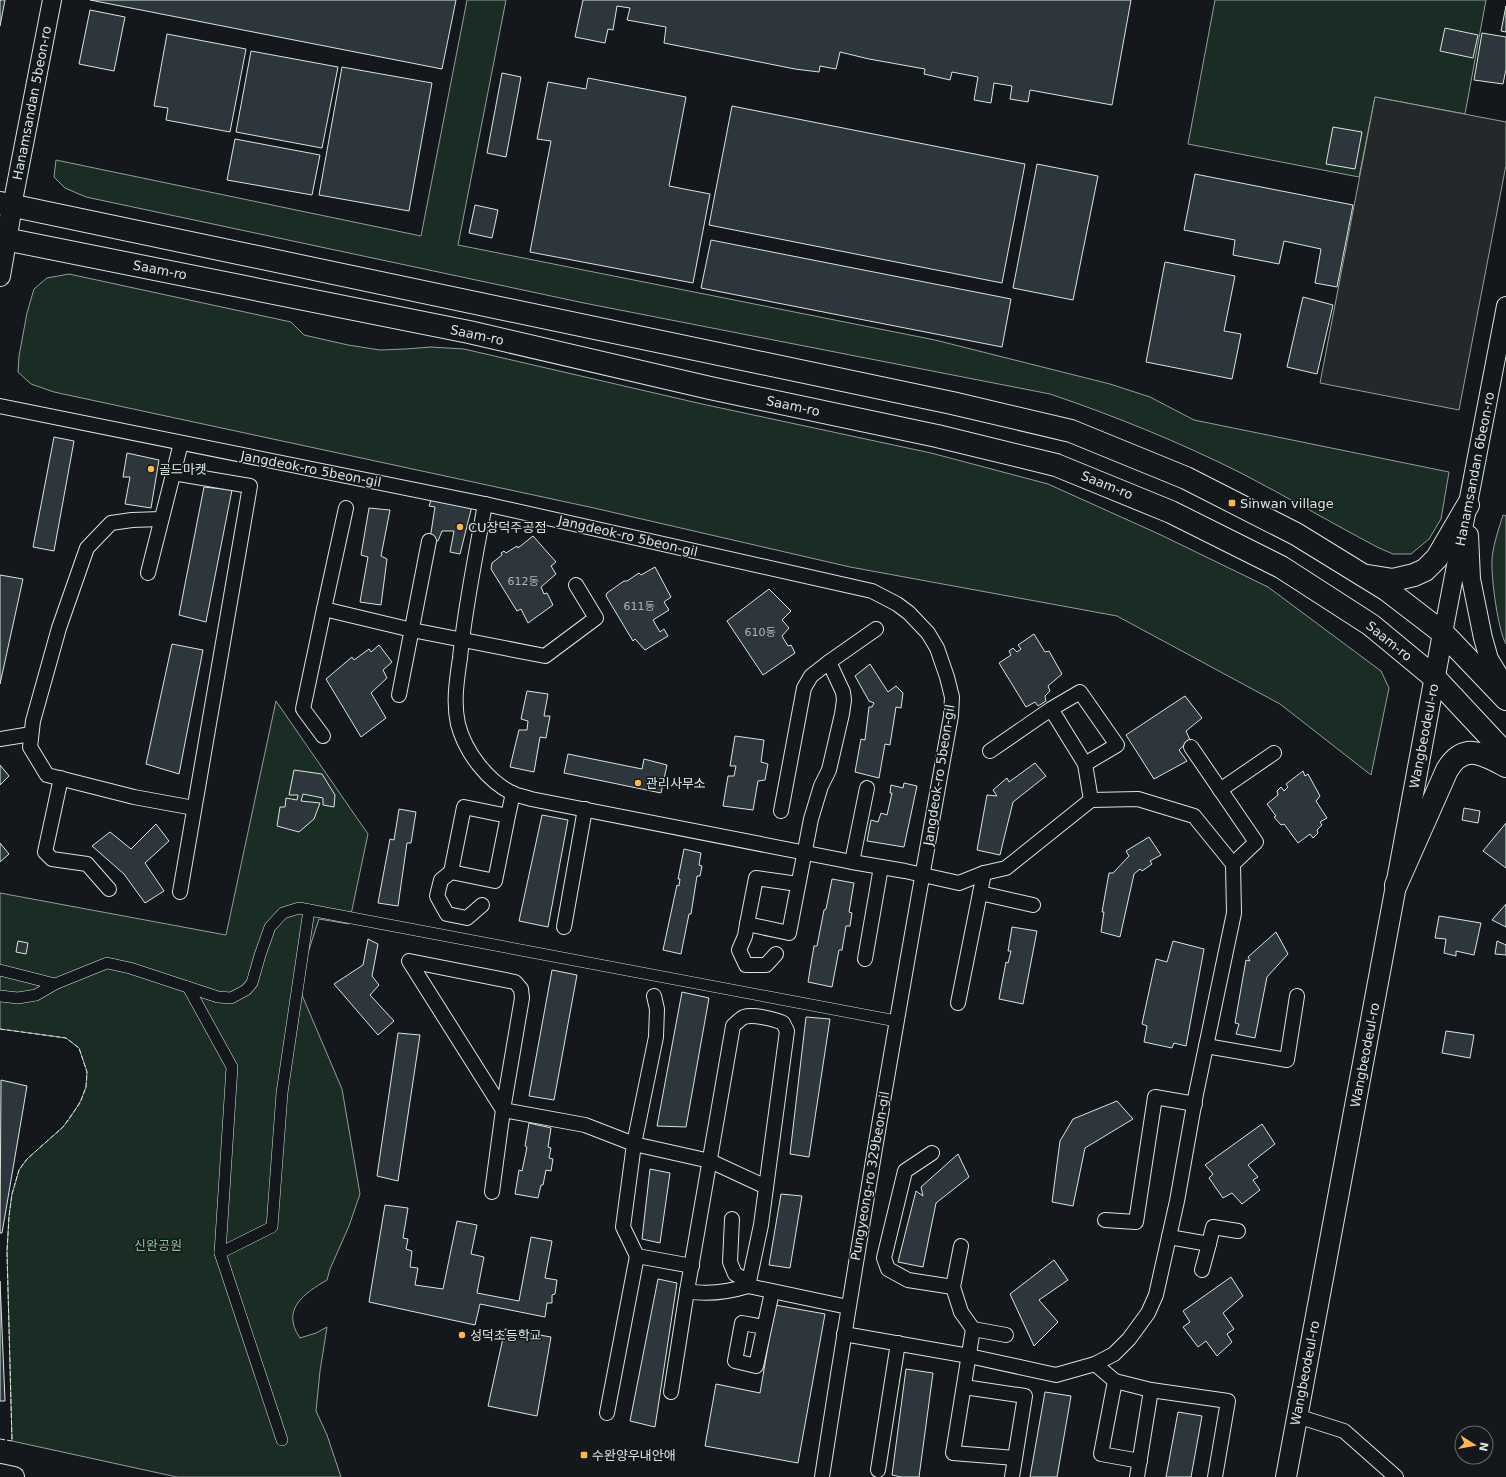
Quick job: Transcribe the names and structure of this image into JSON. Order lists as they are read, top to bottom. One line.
{"streets":{"main road":["Saam-ro","Wangbeodeul-ro"],"street":["Hanamsandan 5beon-ro","Jangdeok-ro 5beon-gil","Hanamsandan 6beon-ro","Pungyeong-ro 329beon-gil"]},"crossings":[["Saam-ro","Wangbeodeul-ro"],["Jangdeok-ro 5beon-gil","Pungyeong-ro 329beon-gil"],["Hanamsandan 6beon-ro","Wangbeodeul-ro"]],"parks":["신완공원"],"places":{"other":["골드마켓","CU장덕주공점","관리사무소","성덕초등학교"],"transit":["Sinwan village","수완양우내안애"]},"house_numbers":["612동","611동","610동"],"north":"right"}
